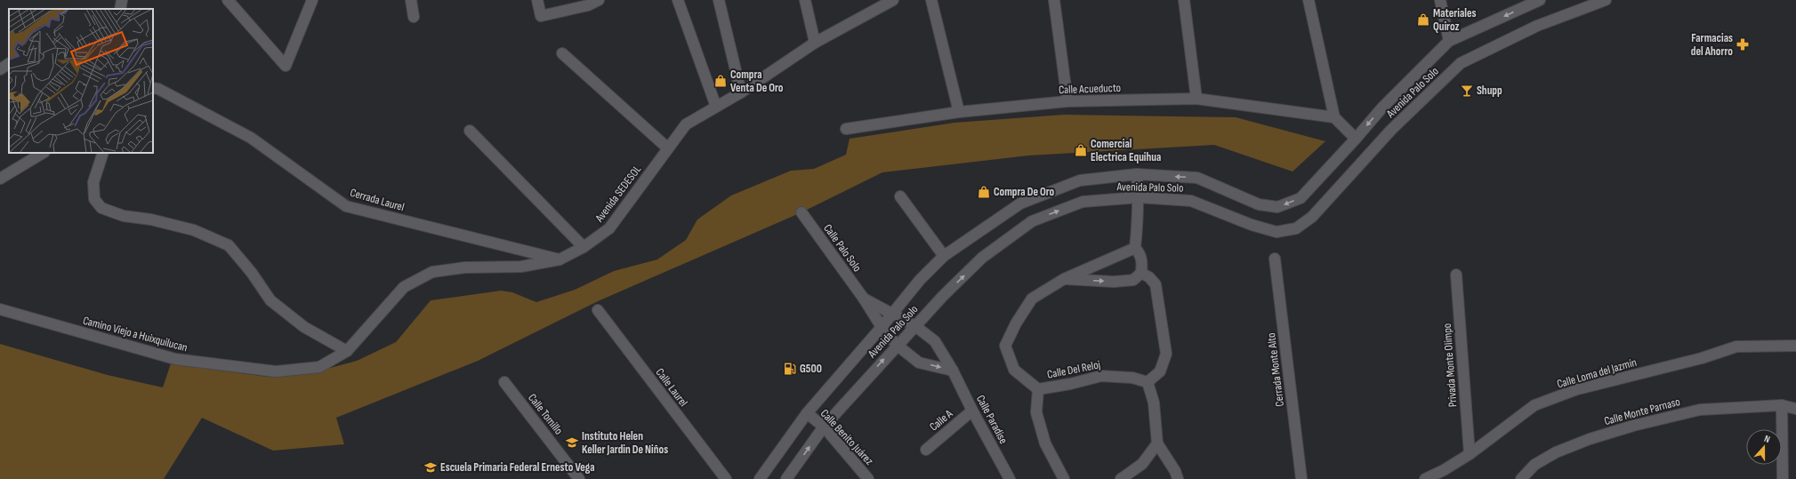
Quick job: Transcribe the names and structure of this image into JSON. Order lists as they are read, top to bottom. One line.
{"streets":{"street":["Calle Acueducto","Avenida Palo Solo","Avenida SEDESOL","Cerrada Laurel","Calle Palo Solo","Camino Viejo a Huixquilucan","Privada Monte Olimpo","Calle Del Reloj","Cerrada Monte Alto","Calle Loma del Jazmín","Calle Laurel","Calle Monte Parnaso","Calle Tomillo","Calle Paradise","Calle A","Calle Benito Juárez"]},"crossings":[["Avenida Palo Solo","Calle Palo Solo"],["Avenida Palo Solo","Calle Paradise"],["Avenida Palo Solo","Calle Benito Juárez"],["Avenida SEDESOL","Cerrada Laurel"],["Avenida SEDESOL","Camino Viejo a Huixquilucan"],["Calle Palo Solo","Calle Paradise"],["Privada Monte Olimpo","Calle Loma del Jazmín"],["Calle Paradise","Calle A"]],"places":{"shop":["Materiales Quiroz","Compra Venta De Oro","Comercial Electrica Equihua","Compra De Oro"],"pharmacy":["Farmacias del Ahorro"],"bar":["Shupp"],"fuel station":["G500"],"school or university":["Instituto Helen Keller Jardin De Niños","Escuela Primaria Federal Ernesto Vega"]},"north":"top"}
